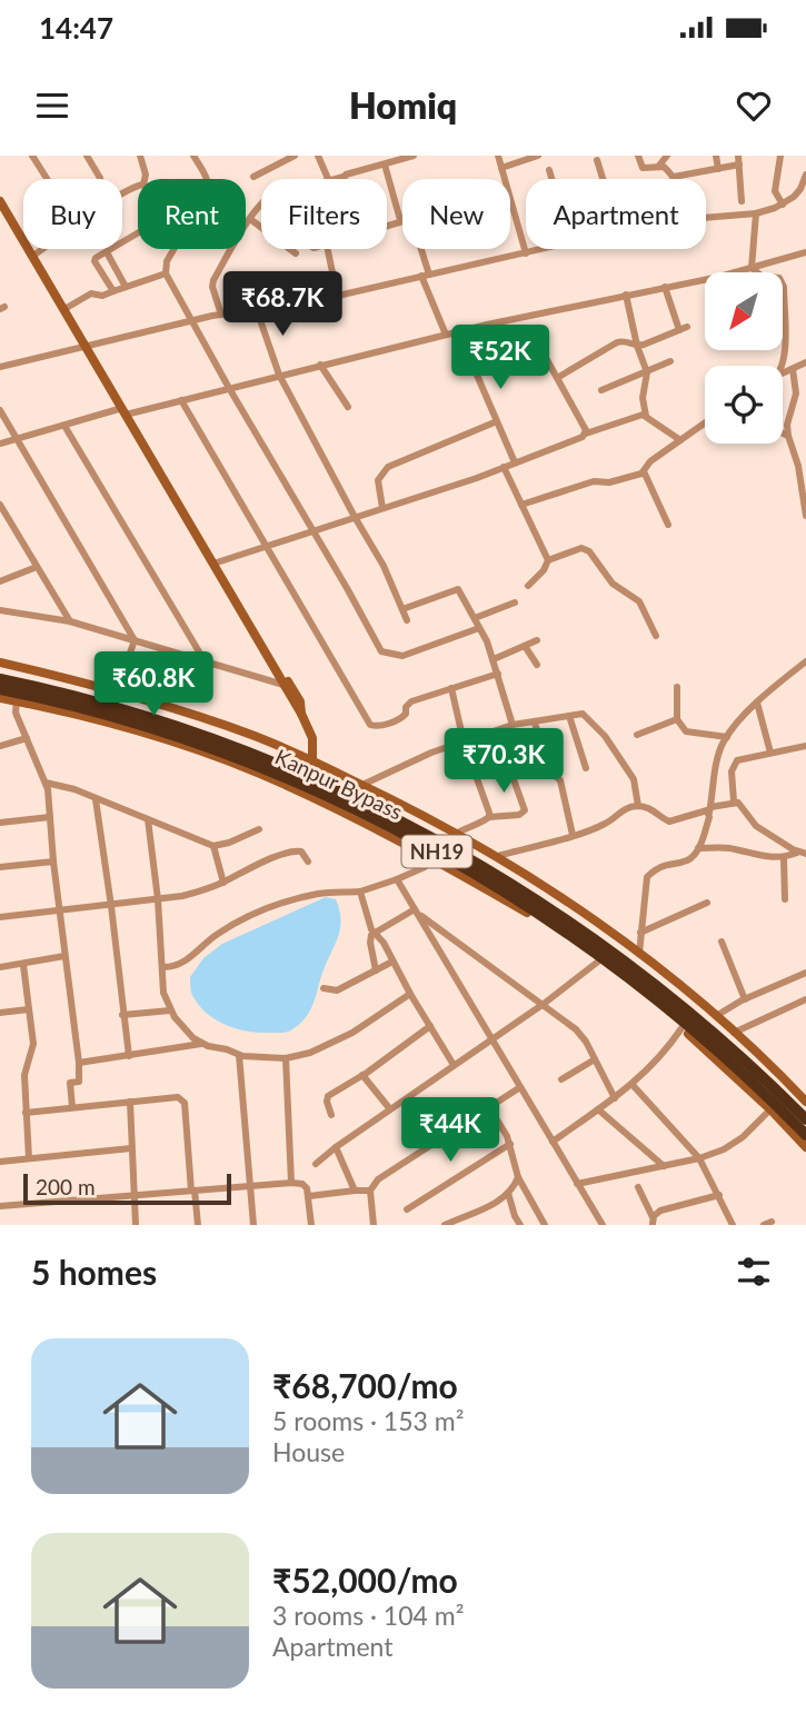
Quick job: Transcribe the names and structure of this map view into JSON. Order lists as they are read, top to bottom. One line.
{"streets":{"highway":["Kanpur Bypass","NH19"]},"scale_bar":"200 m","north":"bottom left","page":{"status":"14:47","header":"Homiq","chip":["Buy","Rent","Filters","New","Apartment"],"price":["₹68.7K","₹52K","₹60.8K","₹70.3K","₹44K"],"scale":"200 m","heading":"5 homes","list":[{"name":"₹68,700/mo","note":"5 rooms · 153 m² · House"},{"name":"₹52,000/mo","note":"3 rooms · 104 m² · Apartment"}]}}
